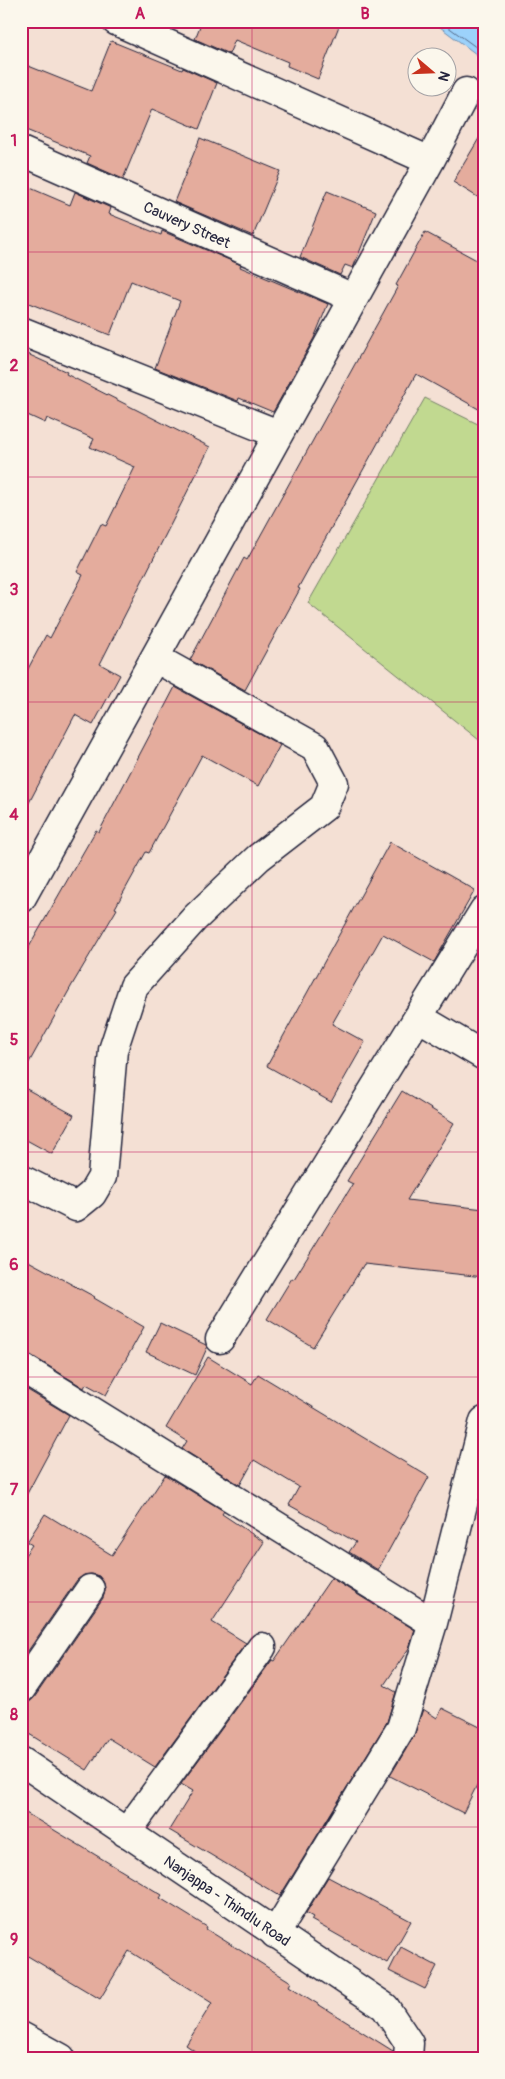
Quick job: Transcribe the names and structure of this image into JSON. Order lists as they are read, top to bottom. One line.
{"streets":{"street":["Cauvery Street","Nanjappa - Thindlu Road"]},"north":"right","grid":{"columns":["A","B"],"rows":["1","2","3","4","5","6","7","8","9"]}}
